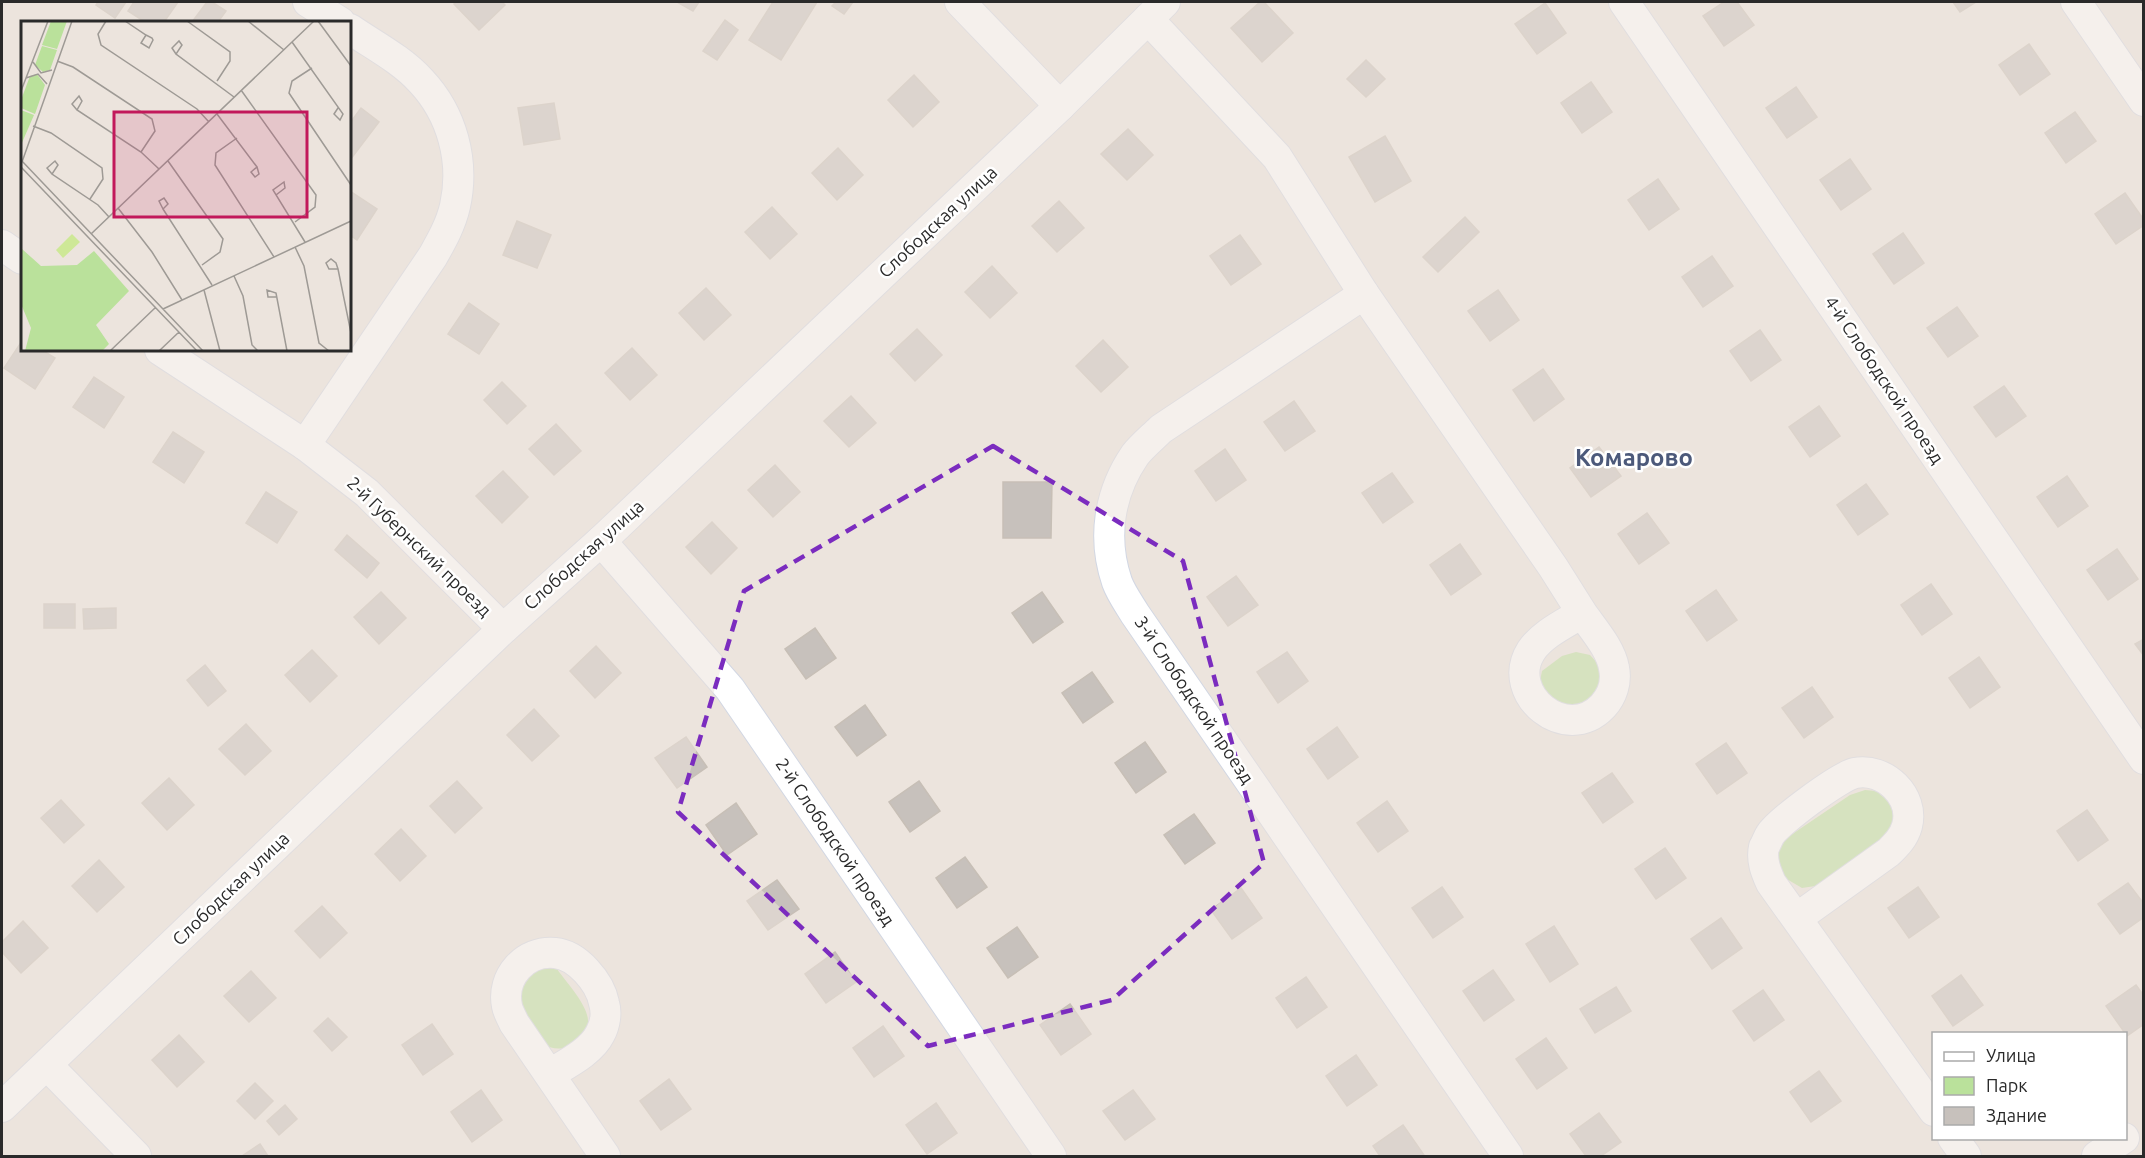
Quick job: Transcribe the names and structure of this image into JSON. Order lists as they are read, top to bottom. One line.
{"streets":{"street":["Слободская улица","4-й Слободской проезд","2-й Губернский проезд","3-й Слободской проезд","2-й Слободской проезд"]},"crossings":[["Слободская улица","2-й Губернский проезд"],["Слободская улица","2-й Слободской проезд"]],"districts":["Комарово"],"legend":["Улица","Парк","Здание"]}
